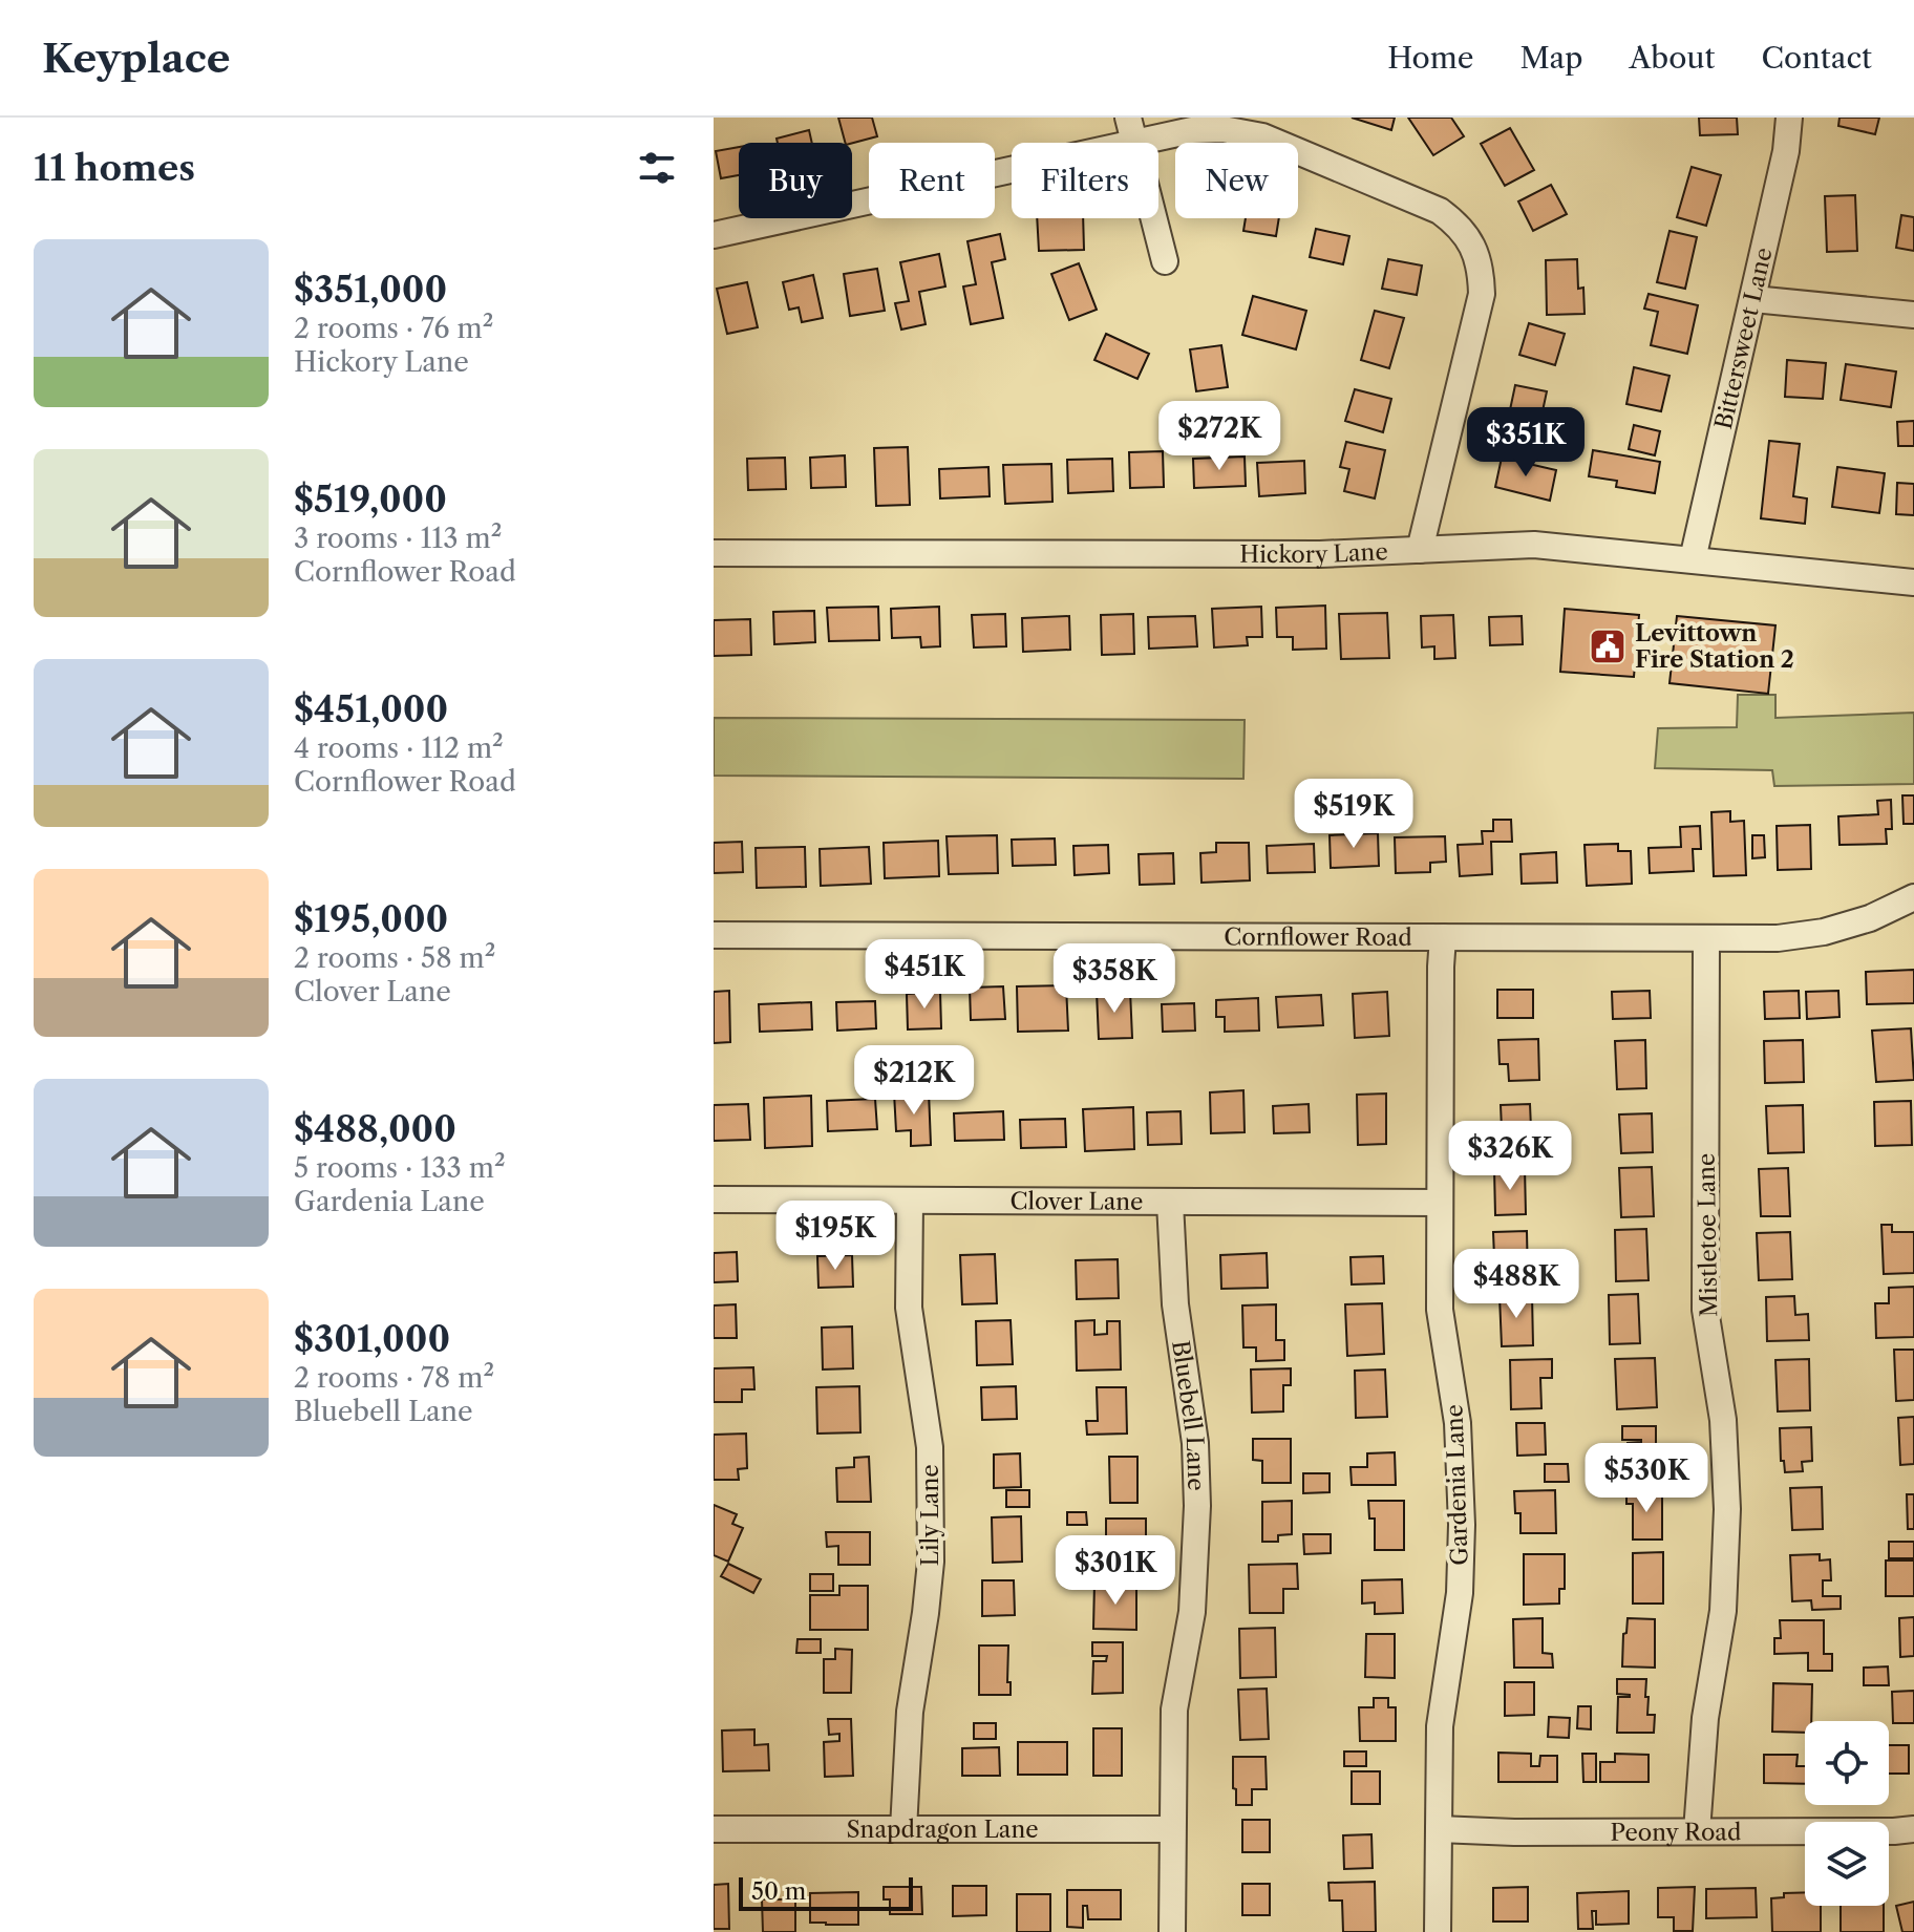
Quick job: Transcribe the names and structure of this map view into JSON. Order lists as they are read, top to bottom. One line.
{"streets":{"street":["Bittersweet Lane","Hickory Lane","Cornflower Road","Clover Lane","Mistletoe Lane","Bluebell Lane","Gardenia Lane","Lily Lane","Snapdragon Lane","Peony Road"]},"crossings":[["Bittersweet Lane","Hickory Lane"],["Cornflower Road","Mistletoe Lane"],["Cornflower Road","Gardenia Lane"],["Clover Lane","Bluebell Lane"],["Clover Lane","Gardenia Lane"],["Clover Lane","Lily Lane"],["Mistletoe Lane","Peony Road"],["Bluebell Lane","Snapdragon Lane"],["Gardenia Lane","Peony Road"],["Lily Lane","Snapdragon Lane"]],"places":{"public building":["Levittown Fire Station 2"]},"scale_bar":"50 m","page":{"header":"Keyplace","nav":["Home","Map","About","Contact"],"heading":"11 homes","chip":["Buy","Rent","Filters","New"],"list":[{"name":"$351,000","note":"2 rooms · 76 m² · Hickory Lane"},{"name":"$519,000","note":"3 rooms · 113 m² · Cornflower Road"},{"name":"$451,000","note":"4 rooms · 112 m² · Cornflower Road"},{"name":"$195,000","note":"2 rooms · 58 m² · Clover Lane"},{"name":"$488,000","note":"5 rooms · 133 m² · Gardenia Lane"},{"name":"$301,000","note":"2 rooms · 78 m² · Bluebell Lane"}],"price":["$272K","$351K","$519K","$451K","$358K","$212K","$326K","$195K","$488K","$530K","$301K"],"scale":"50 m"}}
